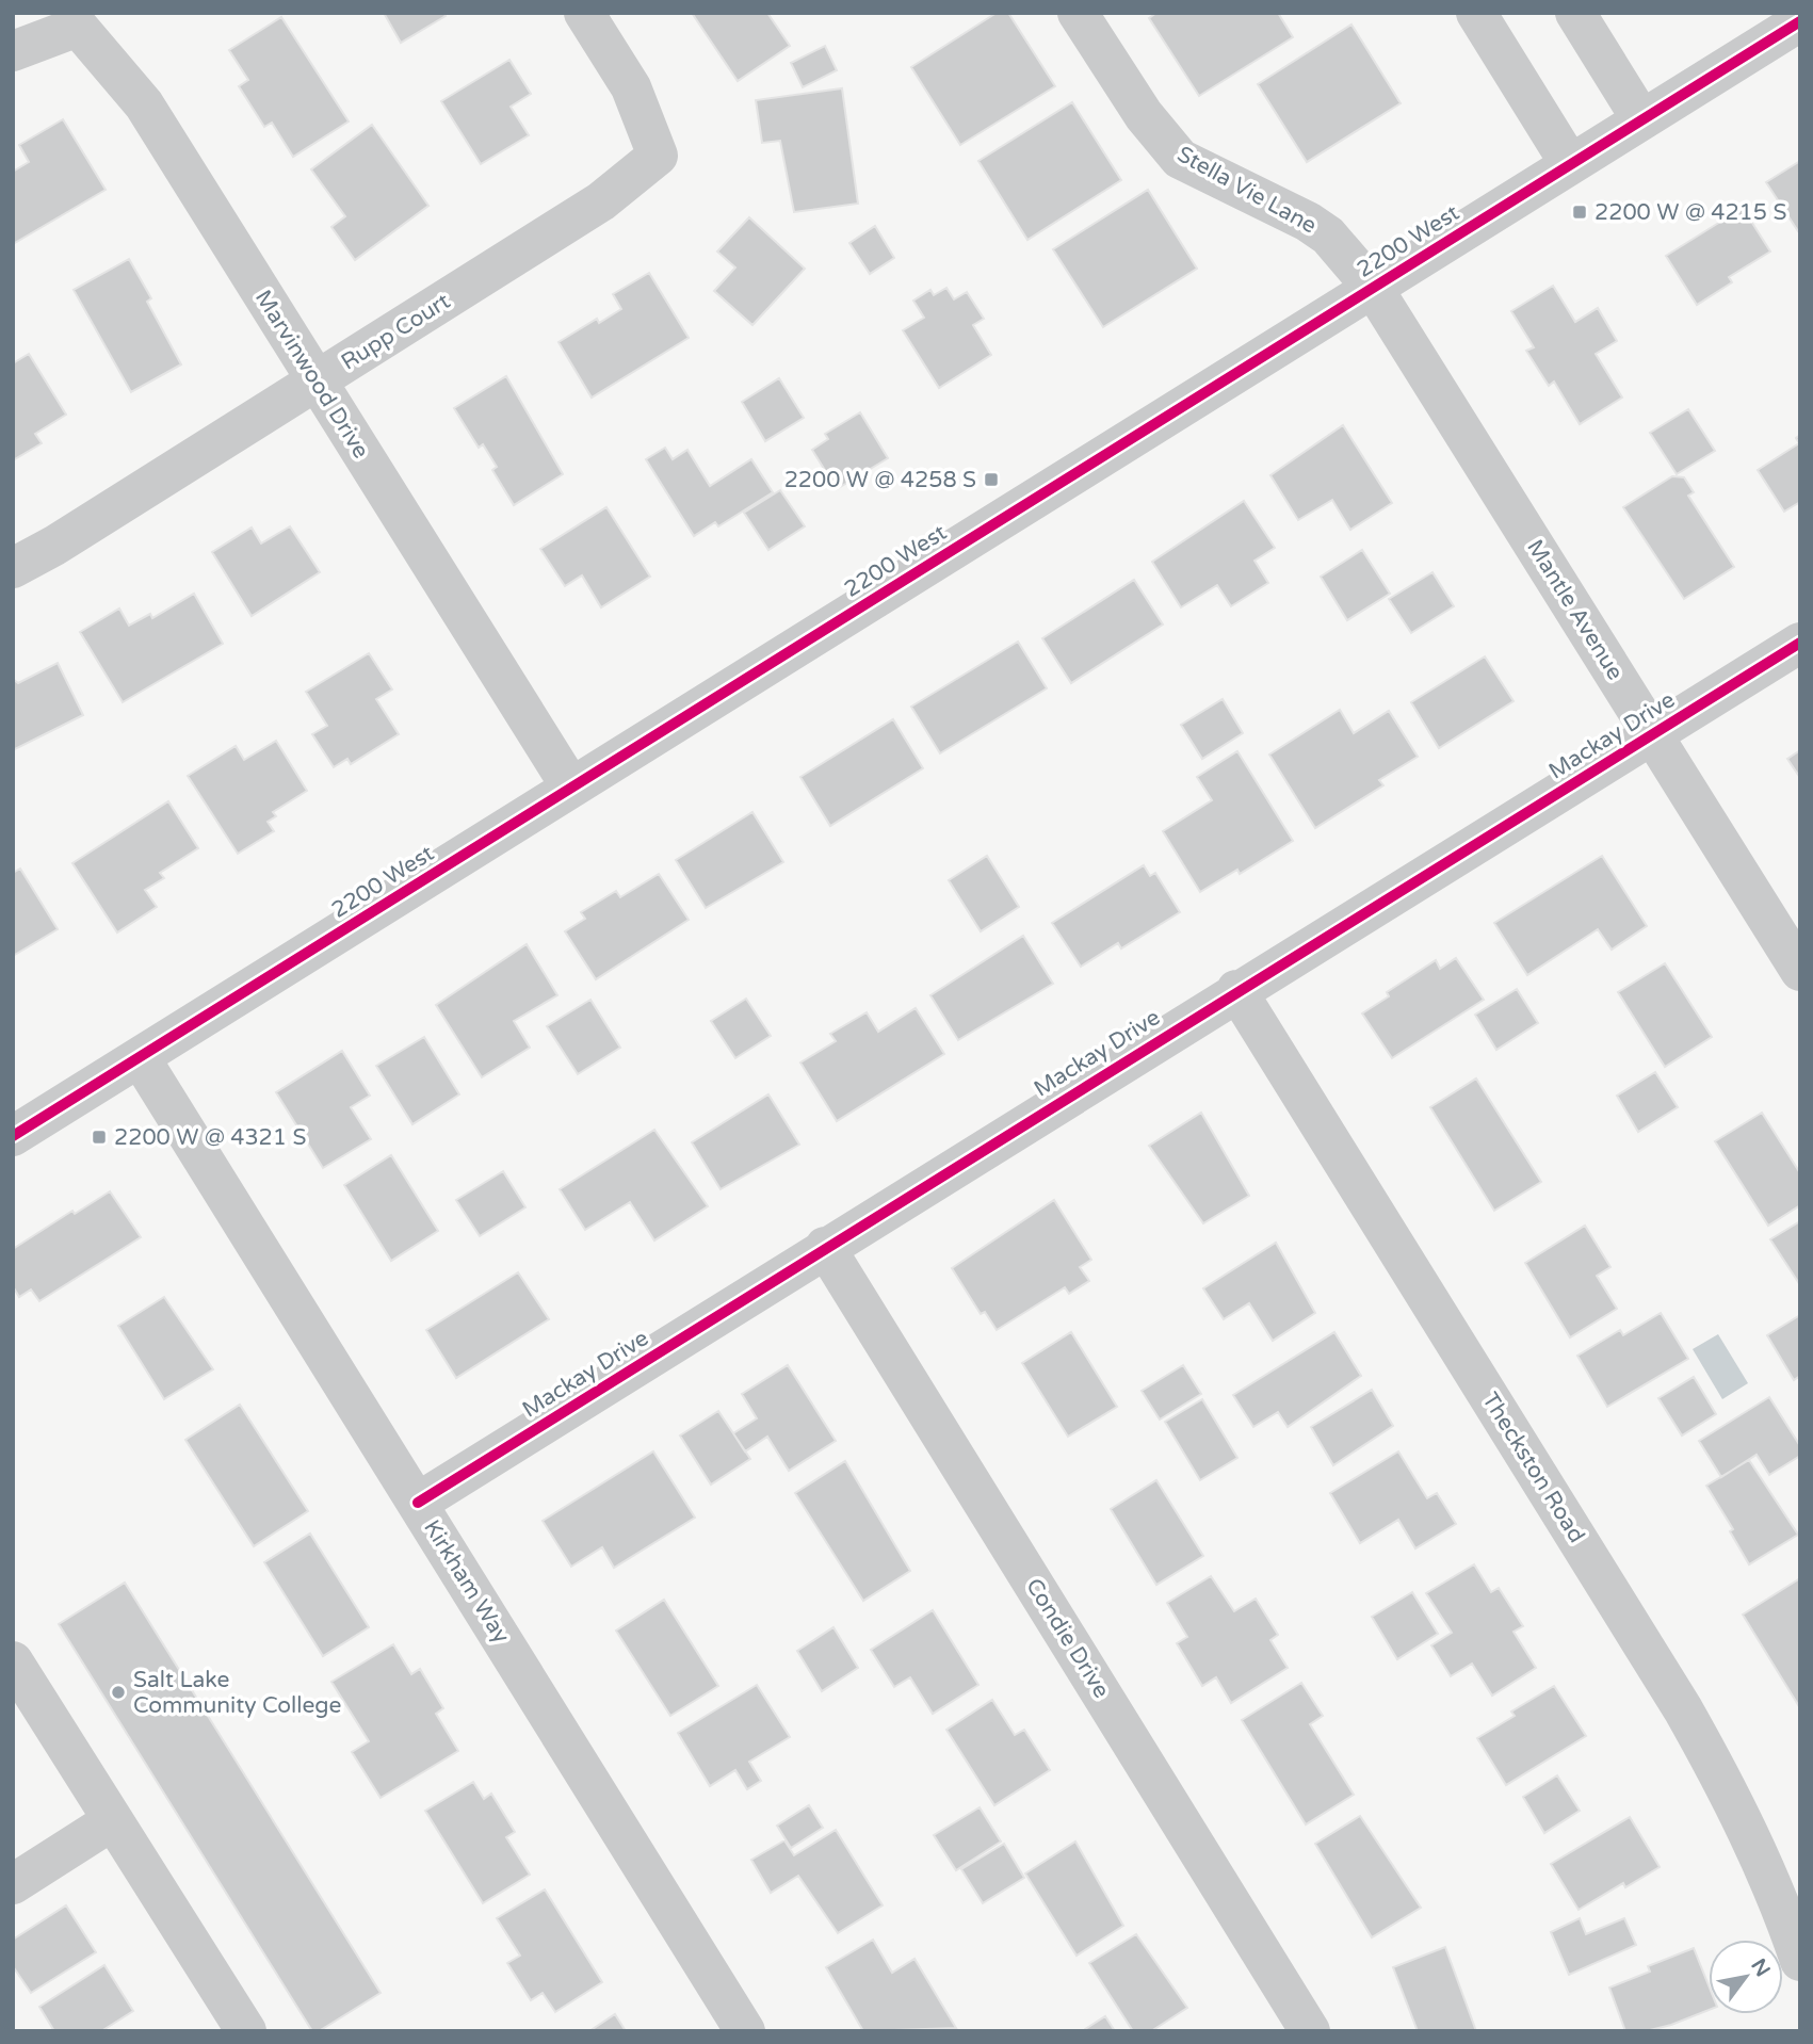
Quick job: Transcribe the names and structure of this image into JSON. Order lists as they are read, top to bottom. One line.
{"streets":{"street":["Stella Vie Lane","2200 West","Rupp Court","Marvinwood Drive","Mantle Avenue","Mackay Drive","Theckston Road","Kirkham Way","Condie Drive"]},"crossings":[["Stella Vie Lane","2200 West"],["Stella Vie Lane","Mantle Avenue"],["2200 West","Marvinwood Drive"],["2200 West","Mantle Avenue"],["2200 West","Kirkham Way"],["Rupp Court","Marvinwood Drive"],["Mantle Avenue","Mackay Drive"],["Mackay Drive","Theckston Road"],["Mackay Drive","Kirkham Way"],["Mackay Drive","Condie Drive"]],"places":{"transit":["2200 W @ 4215 S","2200 W @ 4258 S","2200 W @ 4321 S"],"other":["Salt Lake Community College"]},"north":"top right"}
